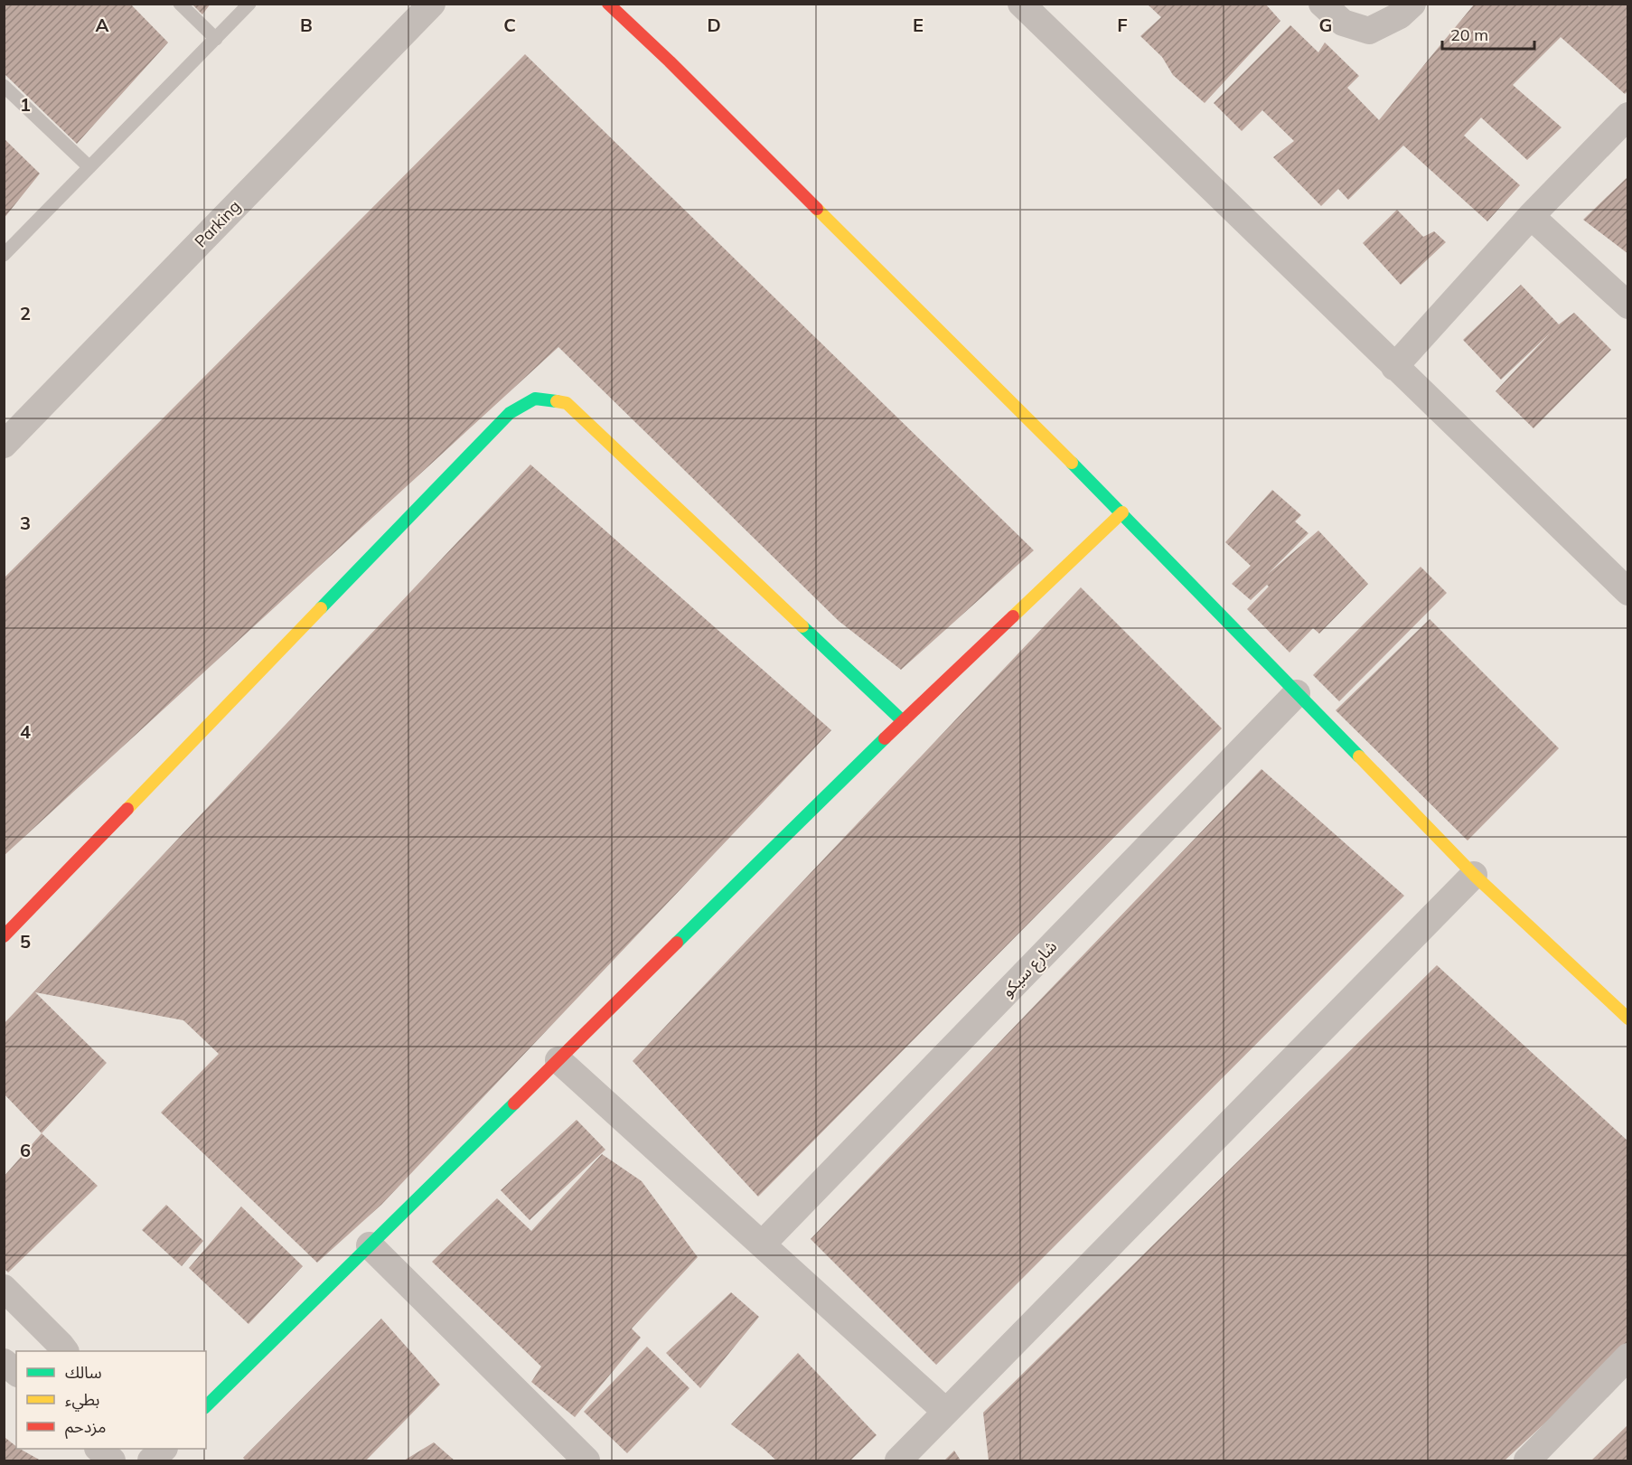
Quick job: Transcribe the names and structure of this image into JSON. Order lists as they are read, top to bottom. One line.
{"streets":{"street":["Parking","شارع سيكو"]},"legend":["سالك","بطيء","مزدحم"],"scale_bar":"20 m","grid":{"columns":["A","B","C","D","E","F","G"],"rows":["1","2","3","4","5","6"]}}
